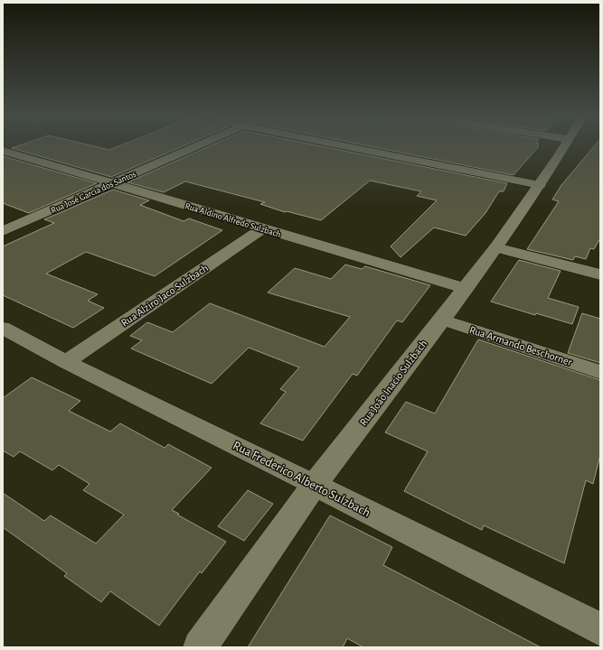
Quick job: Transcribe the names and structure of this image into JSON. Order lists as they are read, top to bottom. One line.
{"streets":{"street":["Rua José Garcia dos Santos","Rua Aldino Alfredo Sulzbach","Rua Alziro Jaco Sulzbach","Rua Armando Beschorner","Rua João Inacio Sulzbach","Rua Frederico Alberto Sulzbach"]},"crossings":[["Rua José Garcia dos Santos","Rua Aldino Alfredo Sulzbach"],["Rua Aldino Alfredo Sulzbach","Rua Alziro Jaco Sulzbach"],["Rua Aldino Alfredo Sulzbach","Rua João Inacio Sulzbach"],["Rua Alziro Jaco Sulzbach","Rua Frederico Alberto Sulzbach"],["Rua Armando Beschorner","Rua João Inacio Sulzbach"],["Rua João Inacio Sulzbach","Rua Frederico Alberto Sulzbach"]]}
